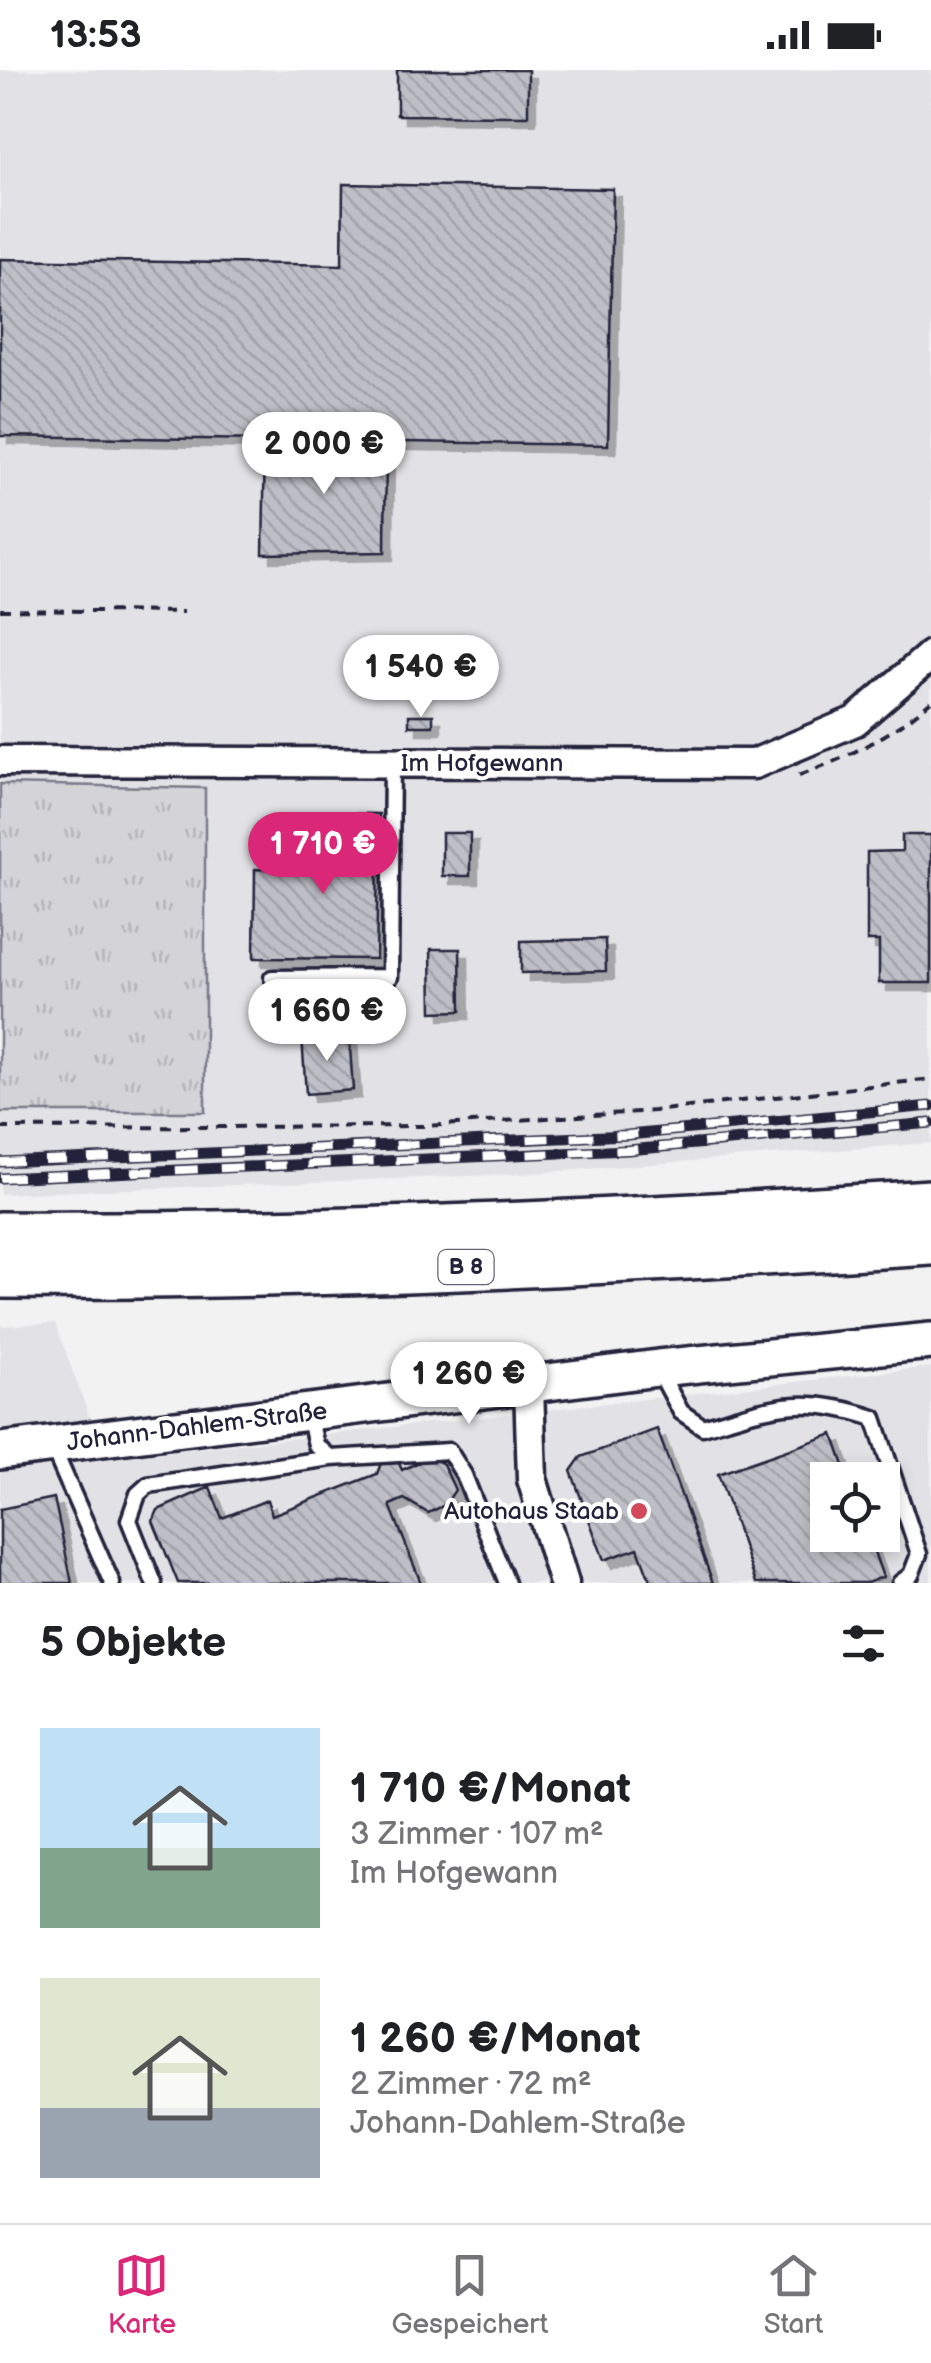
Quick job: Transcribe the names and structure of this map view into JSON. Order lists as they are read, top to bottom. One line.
{"streets":{"highway":["B 8"],"street":["Im Hofgewann","Johann-Dahlem-Straße"]},"places":["Autohaus Staab"],"page":{"status":"13:53","price":["2 000 €","1 540 €","1 710 €","1 660 €","1 260 €"],"heading":"5 Objekte","list":[{"name":"1 710 €/Monat","note":"3 Zimmer · 107 m² · Im Hofgewann"},{"name":"1 260 €/Monat","note":"2 Zimmer · 72 m² · Johann-Dahlem-Straße"}],"tabs":["Karte","Gespeichert","Start"]}}
